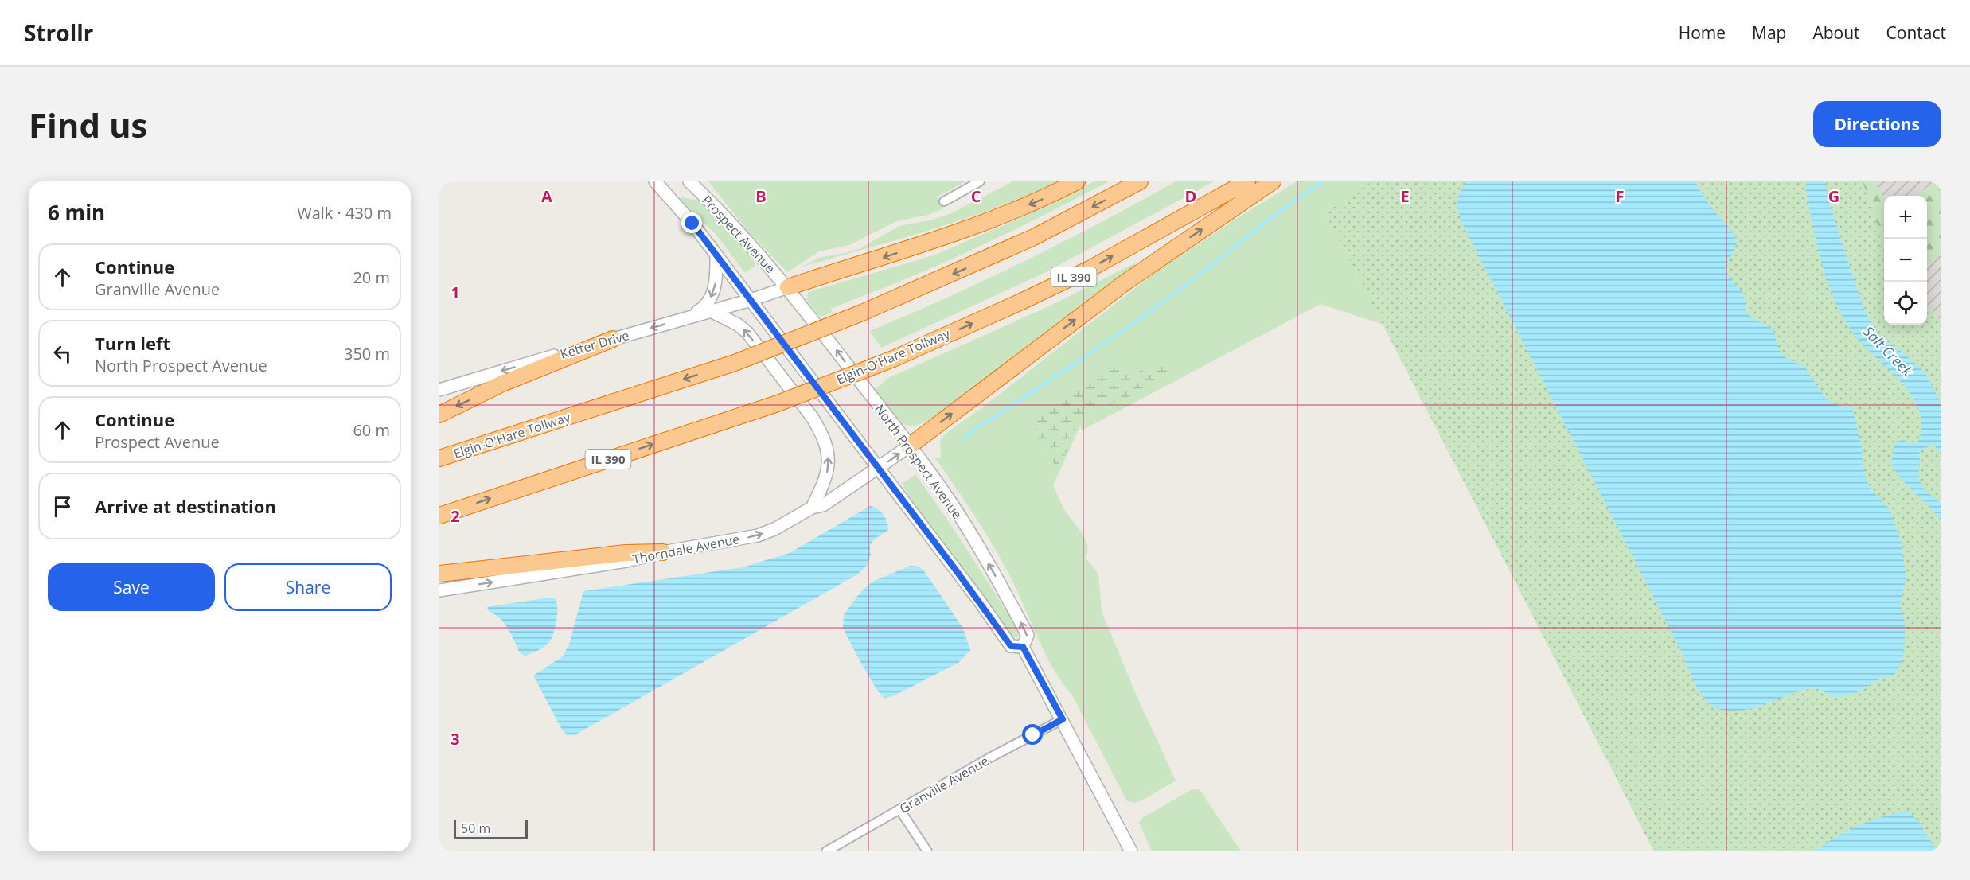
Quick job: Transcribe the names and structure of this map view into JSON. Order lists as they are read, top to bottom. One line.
{"streets":{"highway":["IL 390","Elgin-O'Hare Tollway"],"main road":["Prospect Avenue","Ketter Drive","North Prospect Avenue","Thorndale Avenue"],"street":["Granville Avenue"]},"crossings":[["Prospect Avenue","Ketter Drive"],["Prospect Avenue","North Prospect Avenue"],["Ketter Drive","North Prospect Avenue"],["North Prospect Avenue","Thorndale Avenue"],["North Prospect Avenue","Granville Avenue"]],"one_way":["Ketter Drive","Thorndale Avenue"],"water":["Salt Creek"],"scale_bar":"50 m","page":{"header":"Strollr","nav":["Home","Map","About","Contact"],"buttons":["Directions",["Save","Share"]],"title":"Find us","heading":["6 min","Walk · 430 m"],"map_buttons":["+","−"],"list":[["Continue","Granville Avenue","20 m"],["Turn left","North Prospect Avenue","350 m"],["Continue","Prospect Avenue","60 m"],"Arrive at destination"],"scale":"50 m"},"grid":{"columns":["A","B","C","D","E","F","G"],"rows":["1","2","3"]}}
